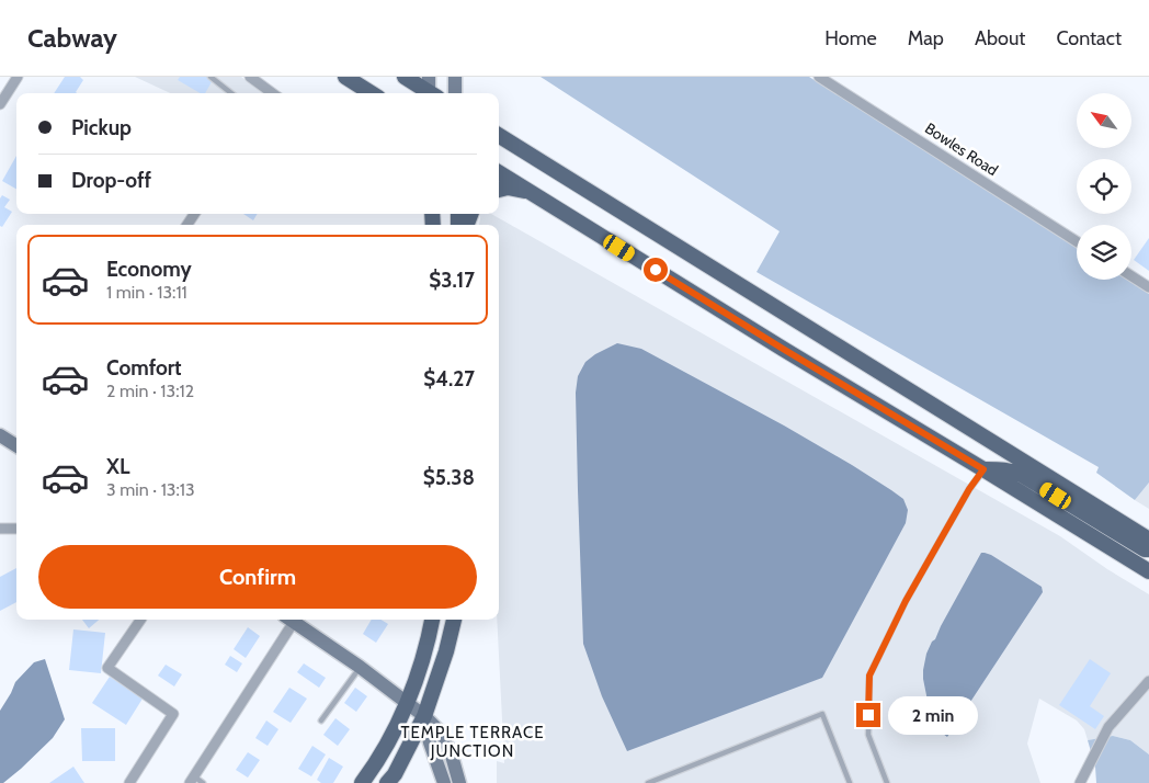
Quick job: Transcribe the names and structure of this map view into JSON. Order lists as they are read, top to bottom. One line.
{"streets":{"street":["Bowles Road"]},"districts":["TEMPLE TERRACE JUNCTION"],"north":"top left","page":{"header":"Cabway","nav":["Home","Map","About","Contact"],"banner":["Pickup","Drop-off"],"list":[{"name":"Economy","note":"1 min · 13:11","value":"$3.17"},{"name":"Comfort","note":"2 min · 13:12","value":"$4.27"},{"name":"XL","note":"3 min · 13:13","value":"$5.38"}],"buttons":"Confirm","bubble":"2 min"}}
